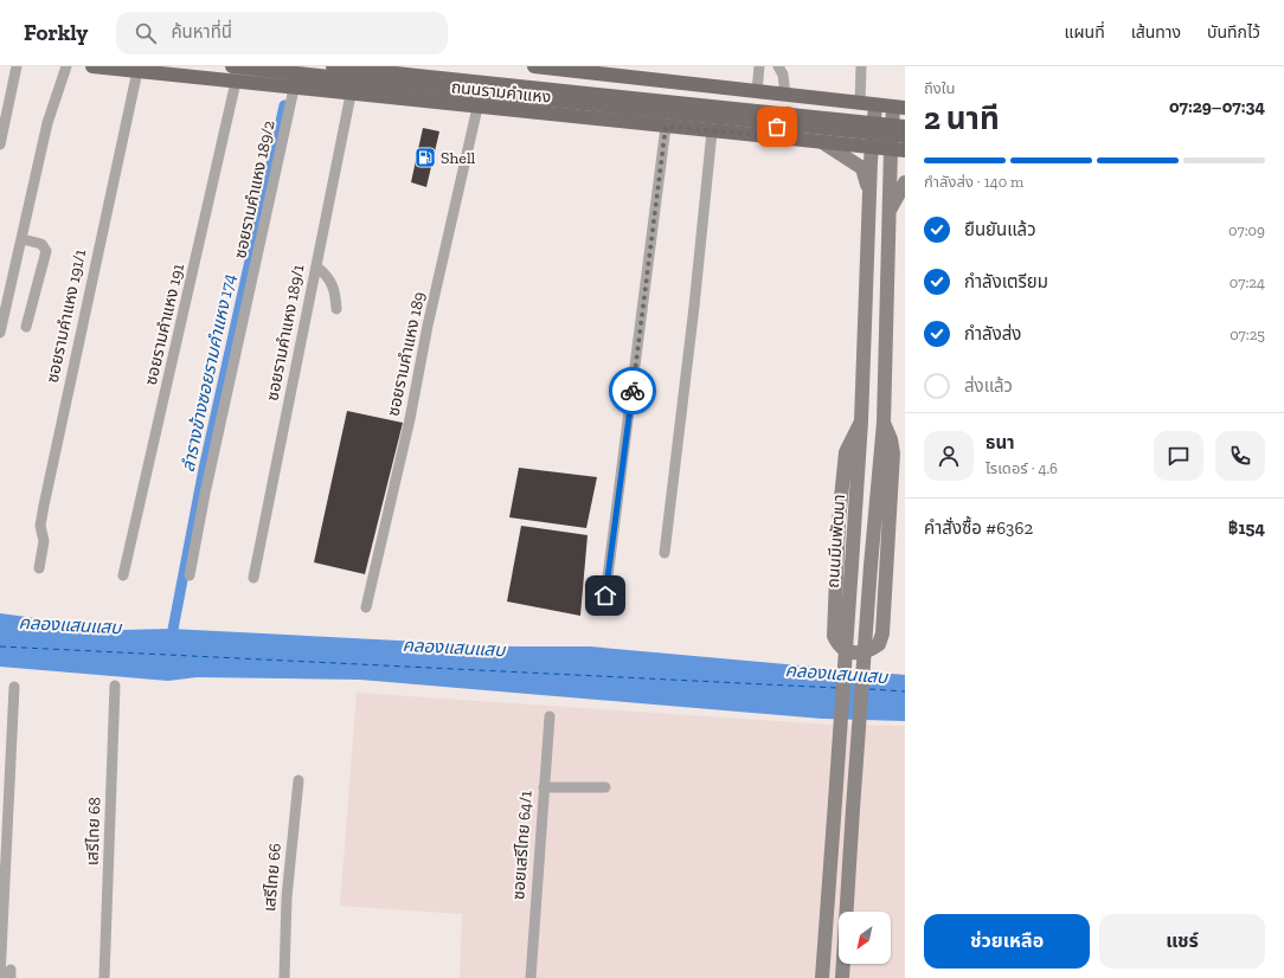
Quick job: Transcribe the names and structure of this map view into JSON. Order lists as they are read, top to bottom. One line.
{"streets":{"main road":["ถนนรามคำแหง"],"street":["ซอยรามคำแหง 189/2","ซอยรามคำแหง 191/1","ซอยรามคำแหง 191","ซอยรามคำแหง 189/1","ซอยรามคำแหง 189","ถนนมีนพัฒนา","เสรีไทย 68","ซอยเสรีไทย 64/1","เสรีไทย 66"]},"crossings":[["ถนนรามคำแหง","ซอยรามคำแหง 189/2"],["ถนนรามคำแหง","ซอยรามคำแหง 191/1"],["ถนนรามคำแหง","ซอยรามคำแหง 191"],["ถนนรามคำแหง","ซอยรามคำแหง 189/1"],["ถนนรามคำแหง","ซอยรามคำแหง 189"],["ถนนรามคำแหง","ถนนมีนพัฒนา"]],"water":["ลำรางข้างซอยรามคำแหง 174","คลองแสนแสบ"],"places":{"fuel station":["Shell"]},"north":"bottom left","page":{"header":"Forkly","search":"ค้นหาที่นี่","nav":["แผนที่","เส้นทาง","บันทึกไว้"],"heading":["2 นาที","ถึงใน","07:29–07:34"],"panel":["ธนา","ไรเดอร์ · 4.6","คำสั่งซื้อ #6362","฿154"],"bar":"กำลังส่ง · 140 m","list":[["ยืนยันแล้ว","07:09"],["กำลังเตรียม","07:24"],["กำลังส่ง","07:25"],"ส่งแล้ว"],"buttons":["ช่วยเหลือ","แชร์"]}}
